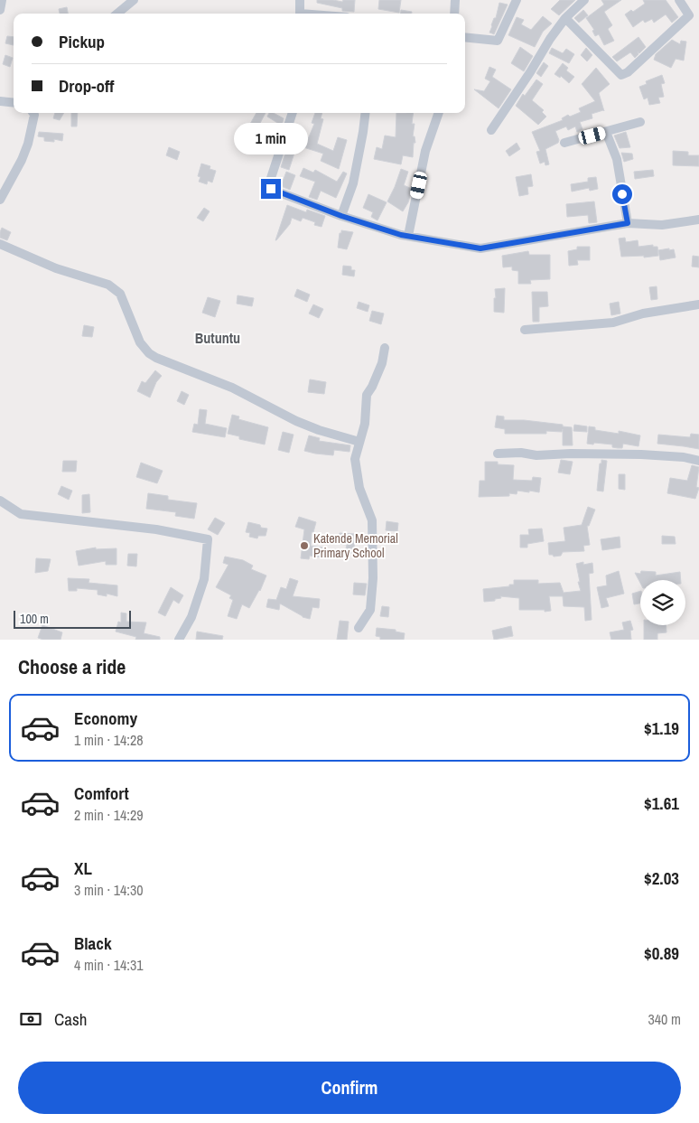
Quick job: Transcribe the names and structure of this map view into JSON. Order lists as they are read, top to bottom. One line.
{"districts":["Butuntu"],"places":["Katende Memorial Primary School"],"scale_bar":"100 m","page":{"banner":["Pickup","Drop-off"],"bubble":"1 min","scale":"100 m","heading":"Choose a ride","list":[{"name":"Economy","note":"1 min · 14:28","value":"$1.19"},{"name":"Comfort","note":"2 min · 14:29","value":"$1.61"},{"name":"XL","note":"3 min · 14:30","value":"$2.03"},{"name":"Black","note":"4 min · 14:31","value":"$0.89"}],"pay":["Cash","340 m"],"buttons":"Confirm"}}
